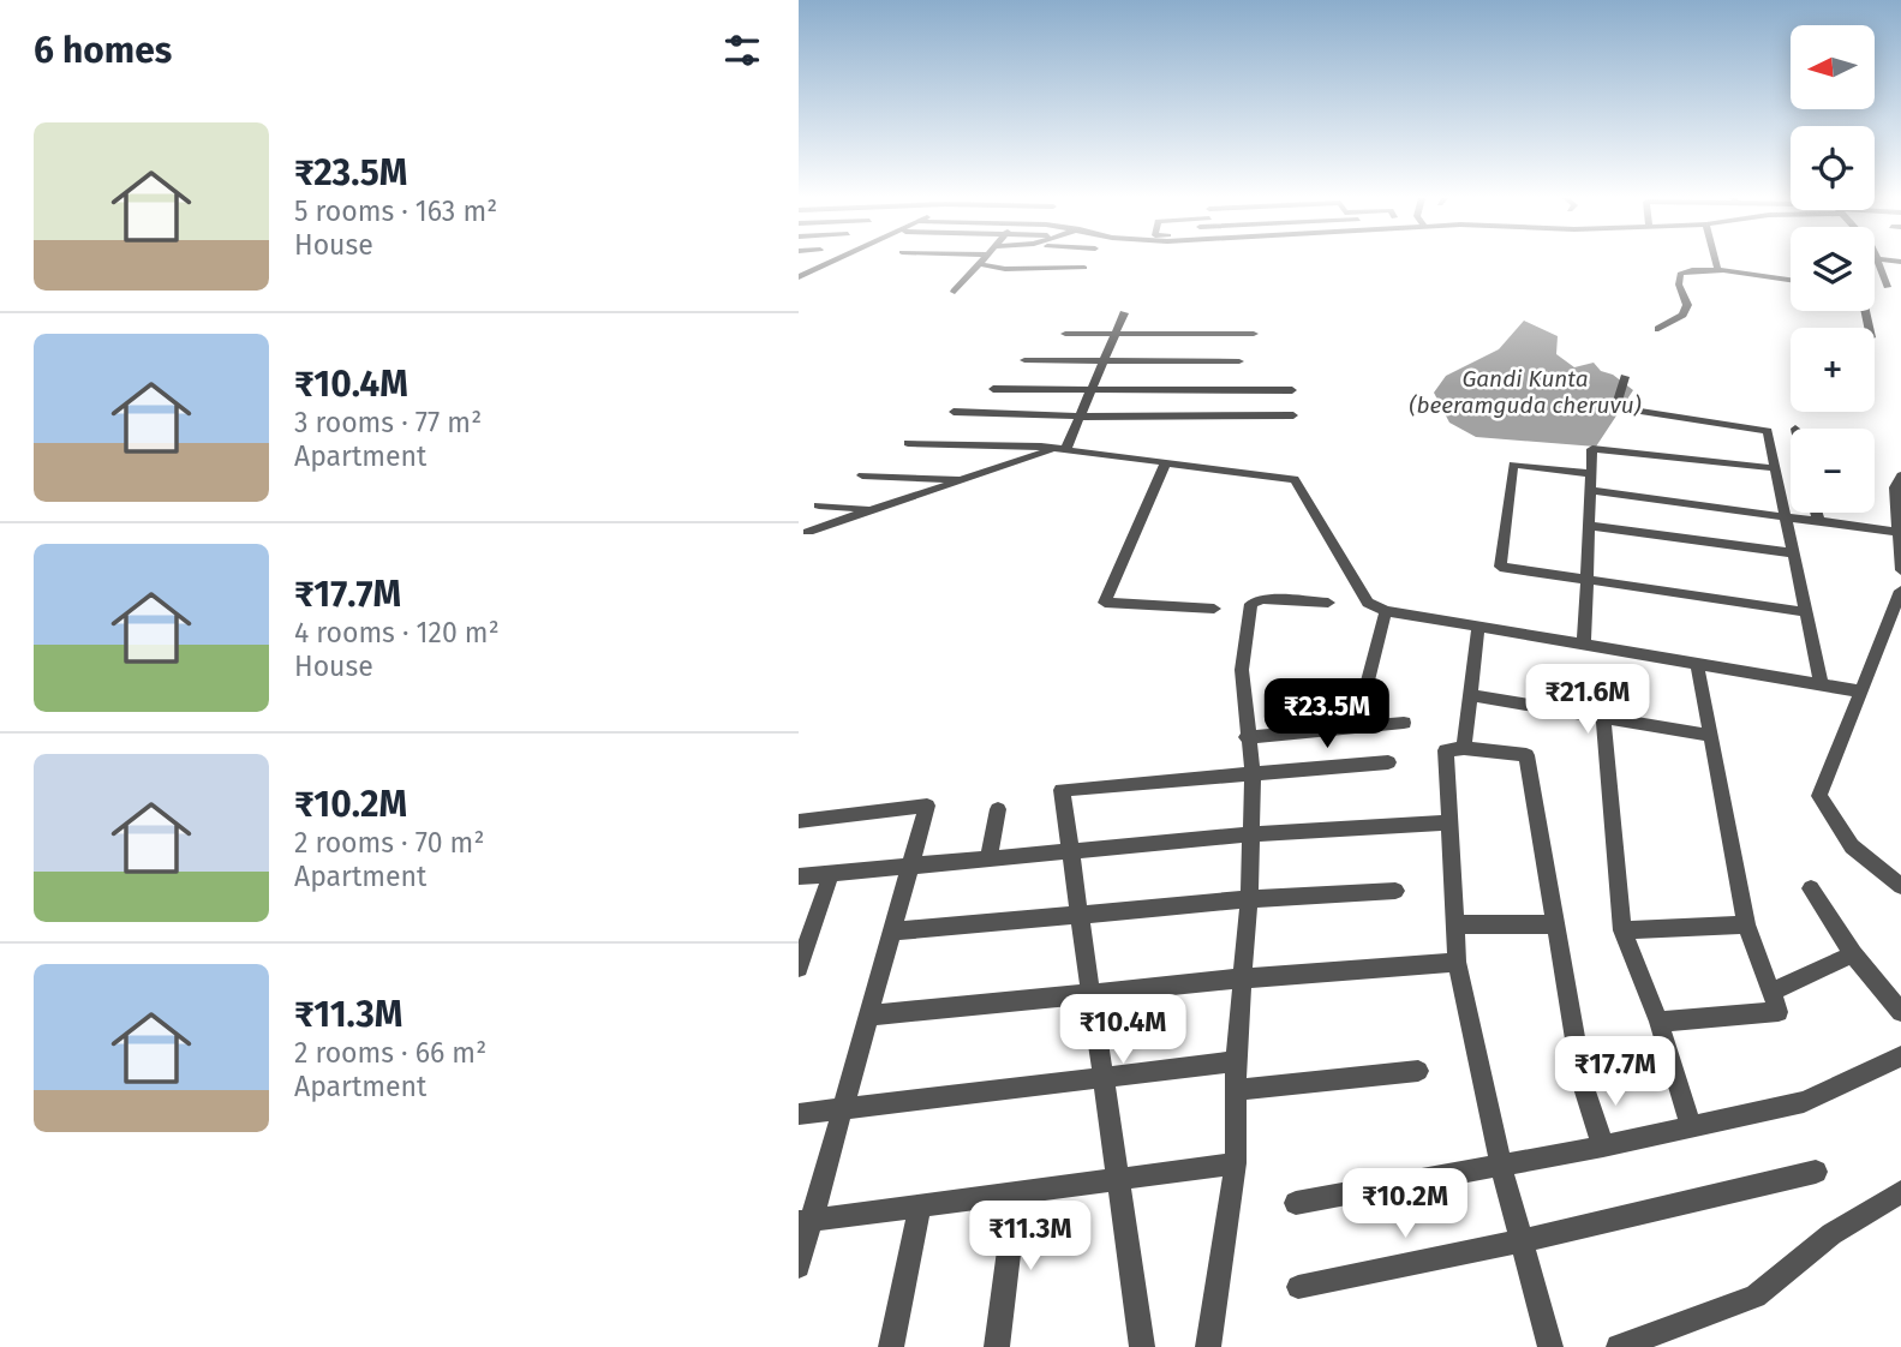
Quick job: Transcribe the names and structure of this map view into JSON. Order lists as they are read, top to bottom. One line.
{"water":["Gandi Kunta (beeramguda cheruvu)"],"north":"left","page":{"heading":"6 homes","map_buttons":["+","−"],"list":[{"name":"₹23.5M","note":"5 rooms · 163 m² · House"},{"name":"₹10.4M","note":"3 rooms · 77 m² · Apartment"},{"name":"₹17.7M","note":"4 rooms · 120 m² · House"},{"name":"₹10.2M","note":"2 rooms · 70 m² · Apartment"},{"name":"₹11.3M","note":"2 rooms · 66 m² · Apartment"}],"price":["₹21.6M","₹23.5M","₹10.4M","₹17.7M","₹10.2M","₹11.3M"]}}
